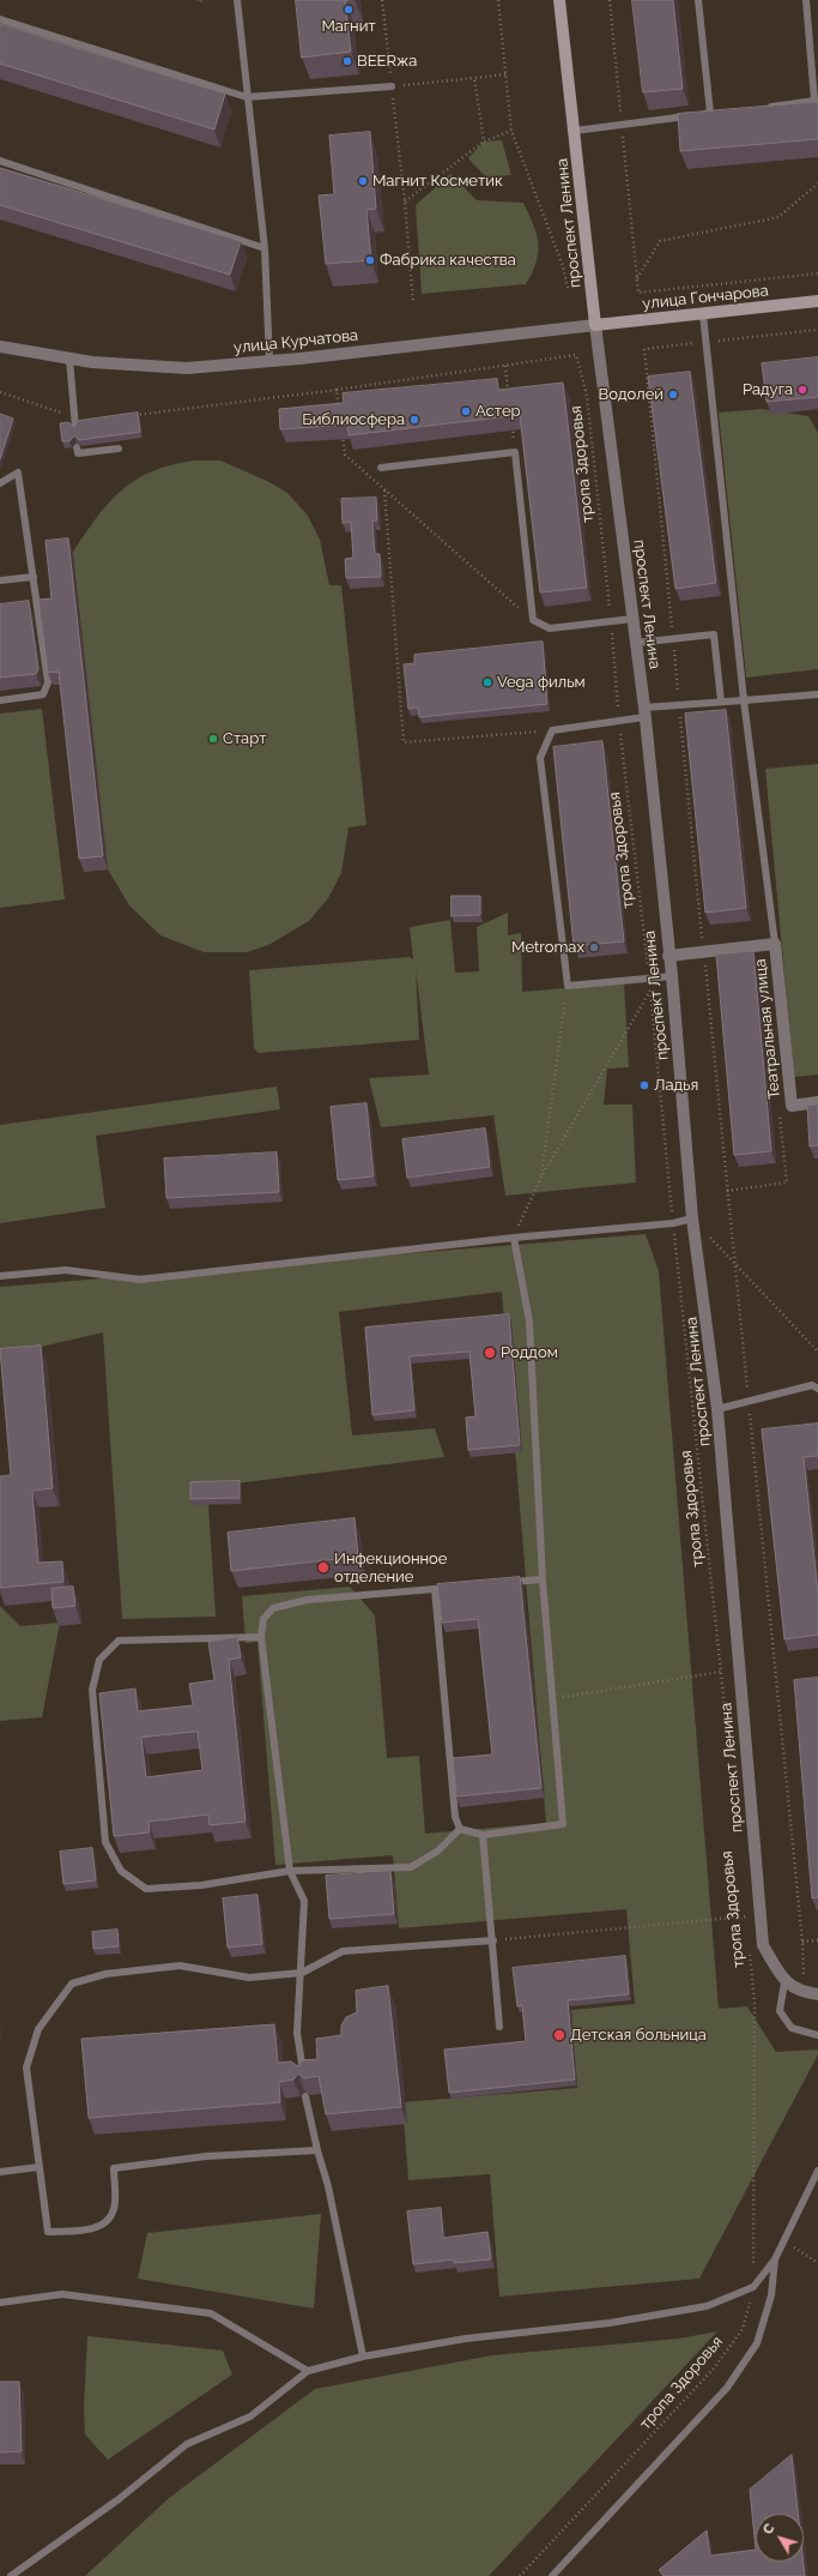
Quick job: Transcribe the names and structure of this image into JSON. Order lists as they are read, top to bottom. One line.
{"streets":{"main road":["проспект Ленина","улица Гончарова"],"street":["улица Курчатова","Театральная улица"],"path":["тропа Здоровья"]},"crossings":[["проспект Ленина","улица Гончарова"],["проспект Ленина","улица Курчатова"],["проспект Ленина","Театральная улица"],["улица Гончарова","улица Курчатова"]],"places":["Магнит","BEERжа","Магнит Косметик","Фабрика качества","Радуга","Водолей","Астер","Библиосфера","Vega фильм","Старт","Metromax","Ладья","Роддом","Инфекционное отделение","Детская больница"],"north":"top left"}
